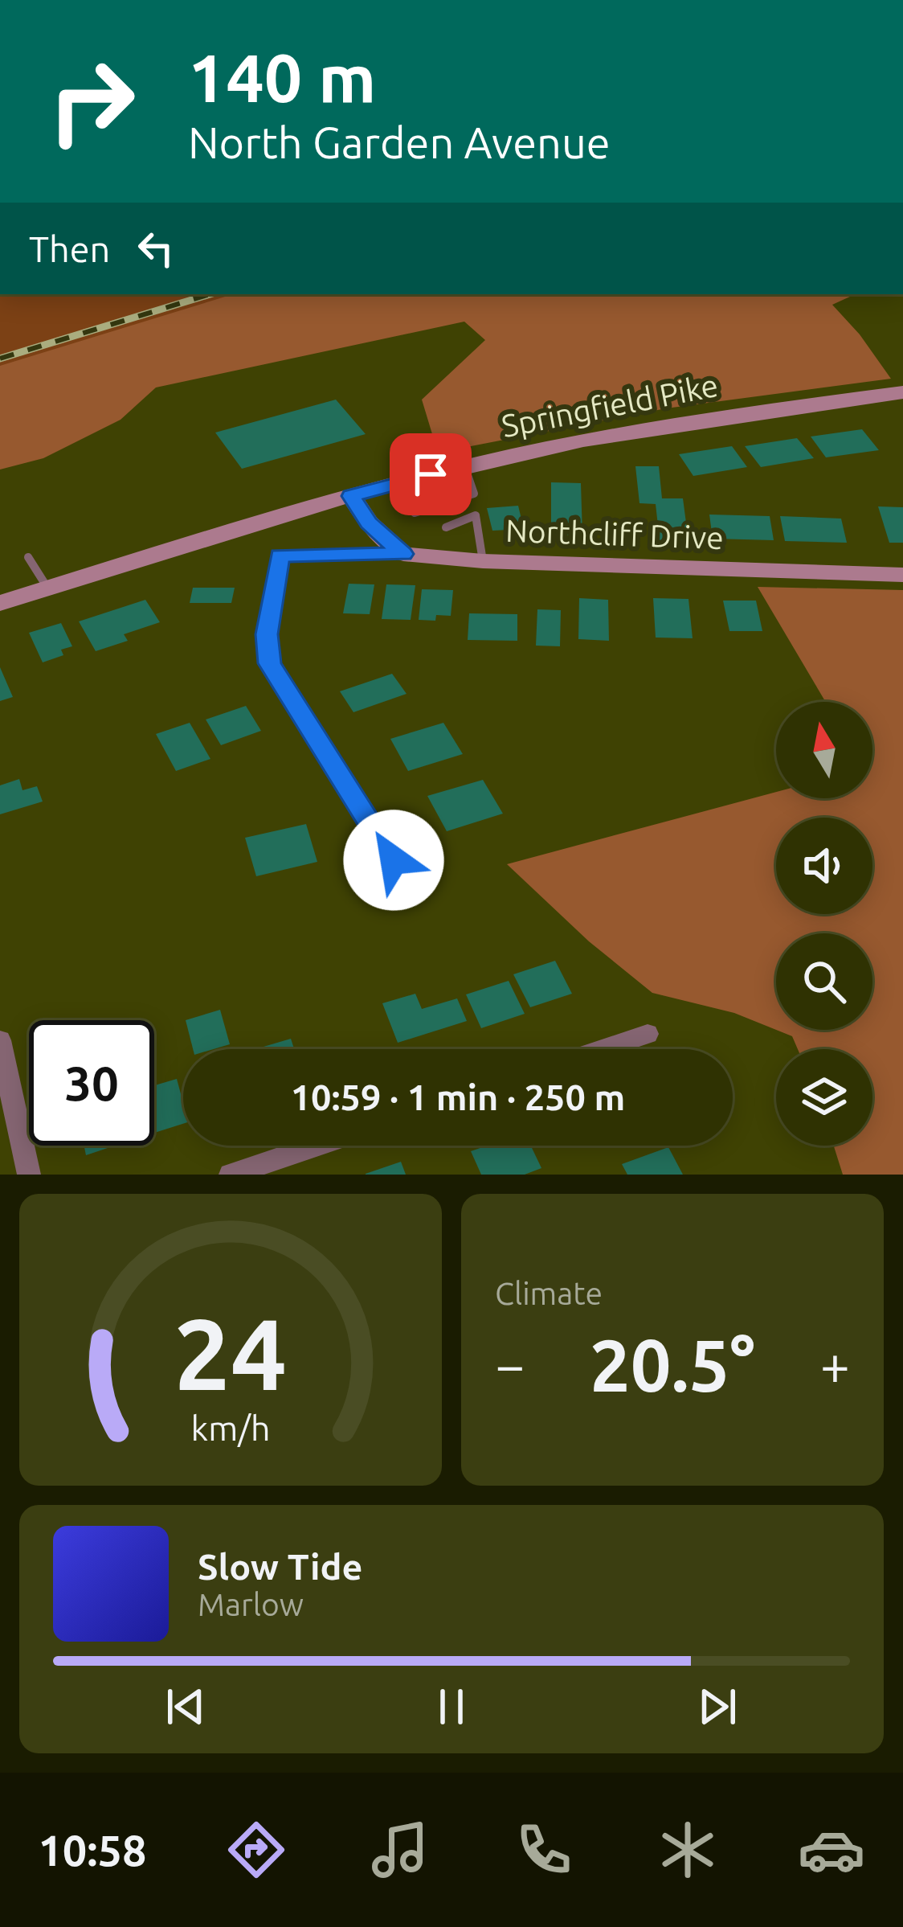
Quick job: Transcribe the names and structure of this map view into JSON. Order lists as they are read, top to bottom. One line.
{"streets":{"main road":["Springfield Pike","Northcliff Drive"]},"north":"top","page":{"turn":["140 m","North Garden Avenue"],"then":"Then","limit":"30","trip":"10:59 · 1 min · 250 m","tile":"Climate","heat":["−","20.5°","+"],"song":["Slow Tide","Marlow"],"tabs":"10:58","gauge":["24","km/h"]}}
